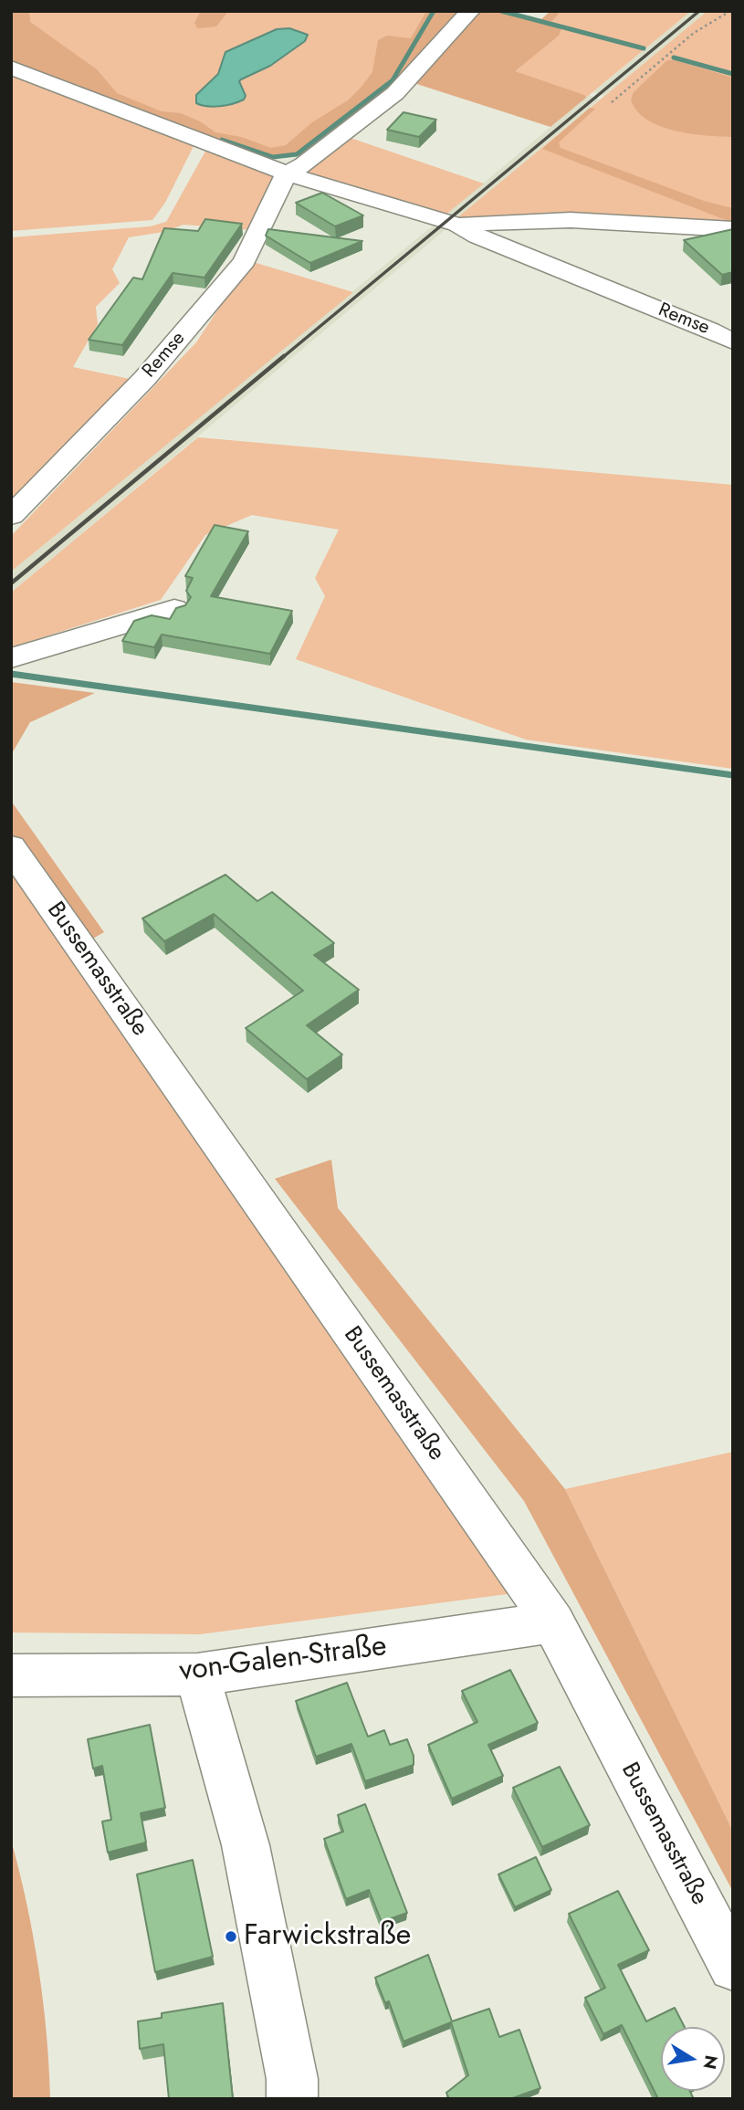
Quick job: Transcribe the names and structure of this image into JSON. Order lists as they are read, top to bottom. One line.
{"streets":{"street":["Remse","Bussemasstraße","von-Galen-Straße"]},"crossings":[["Bussemasstraße","von-Galen-Straße"]],"places":["Farwickstraße"],"north":"right"}
